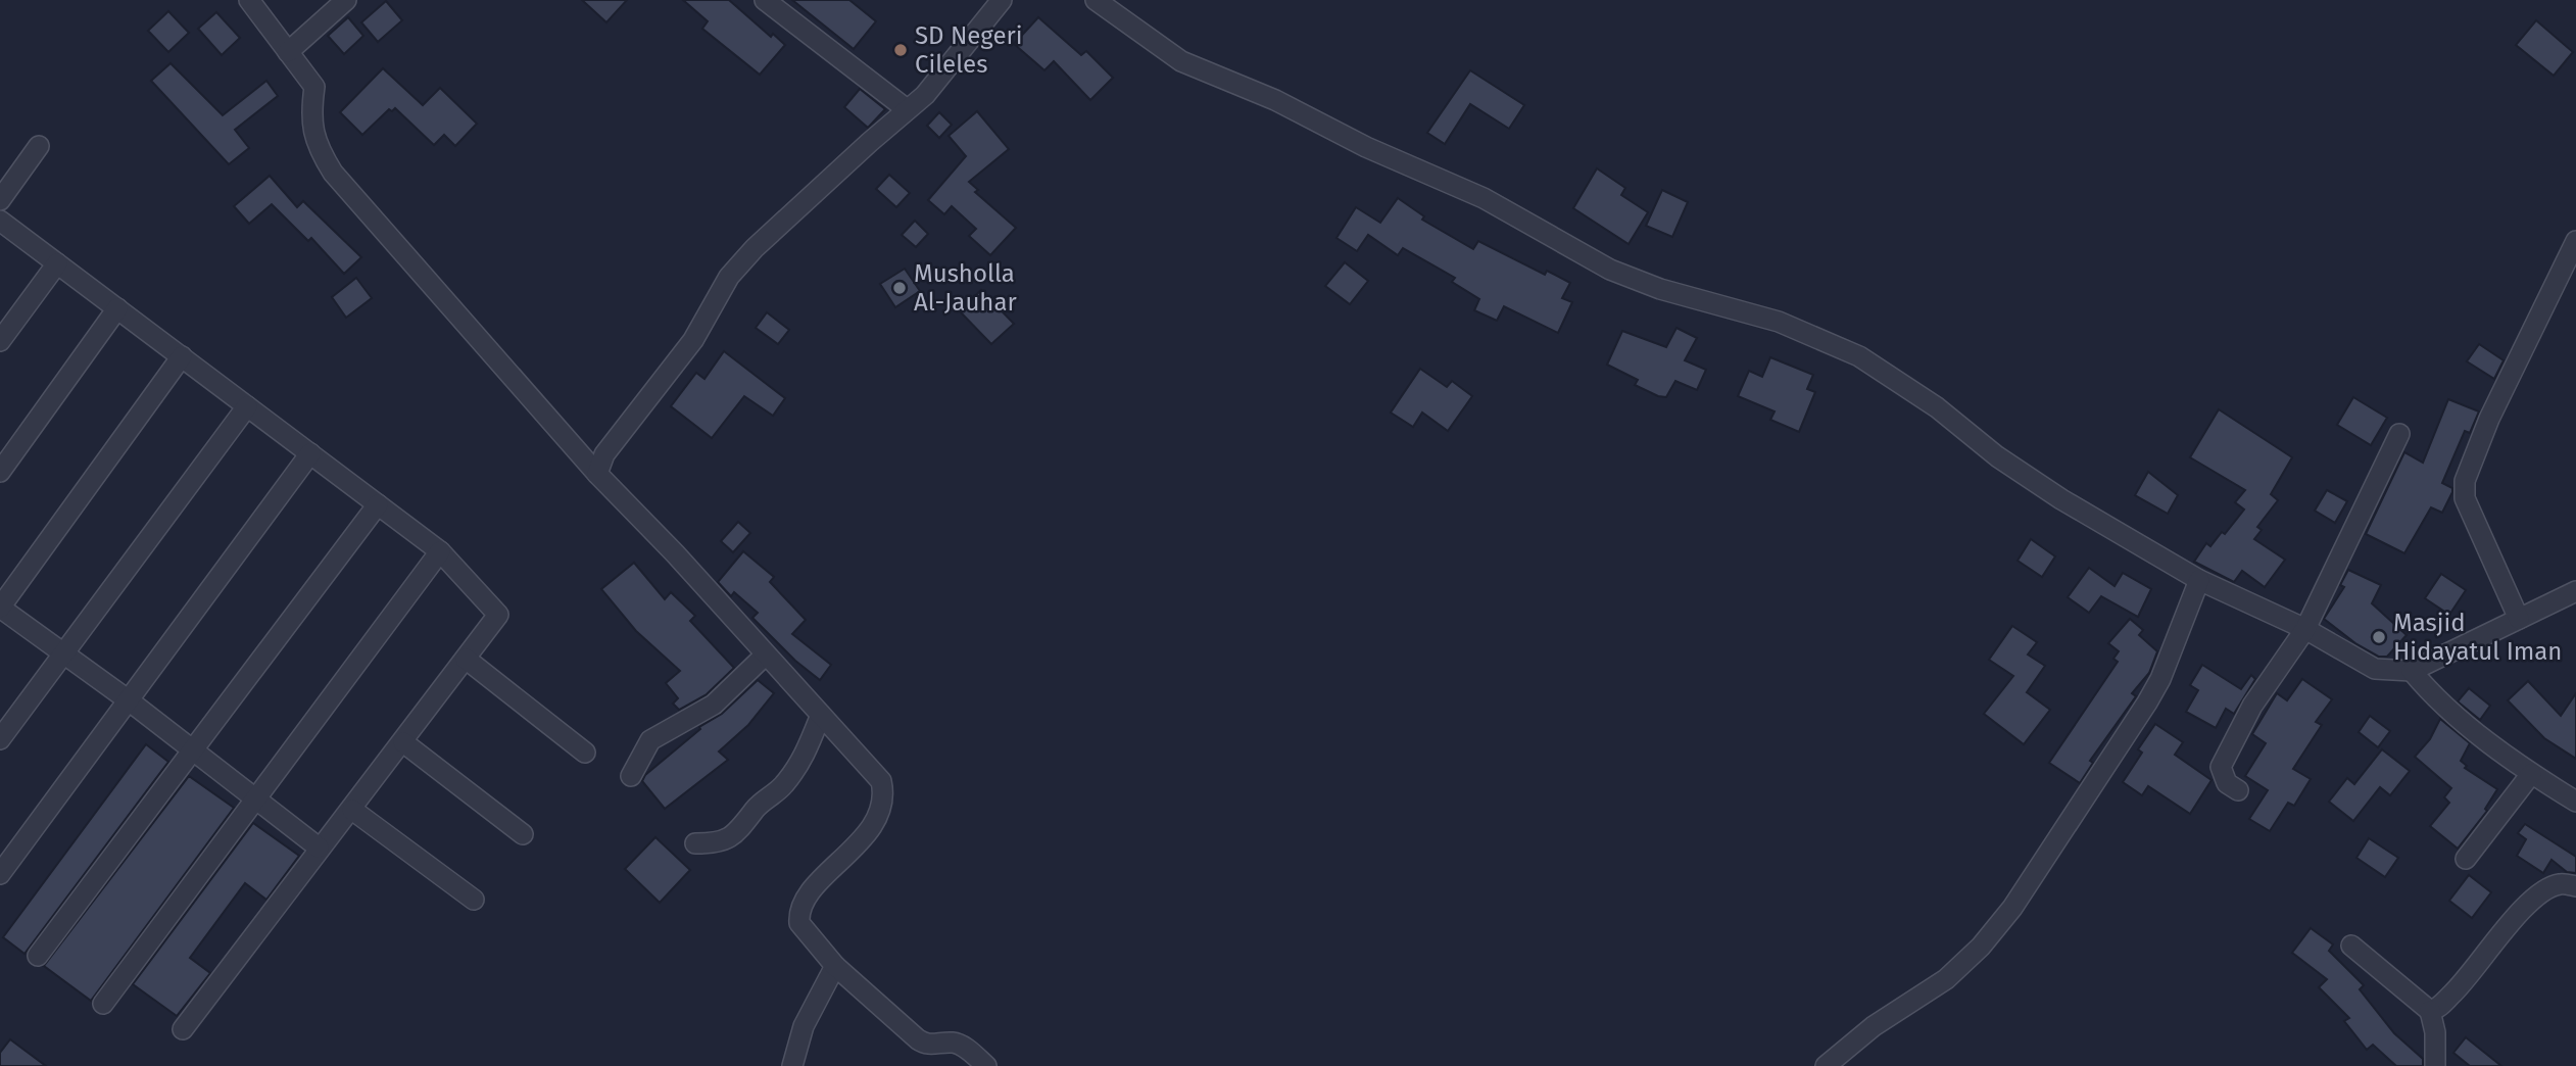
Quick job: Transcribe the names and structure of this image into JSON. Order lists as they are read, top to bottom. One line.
{"places":["SD Negeri Cileles","Musholla Al-Jauhar","Masjid Hidayatul Iman"]}
